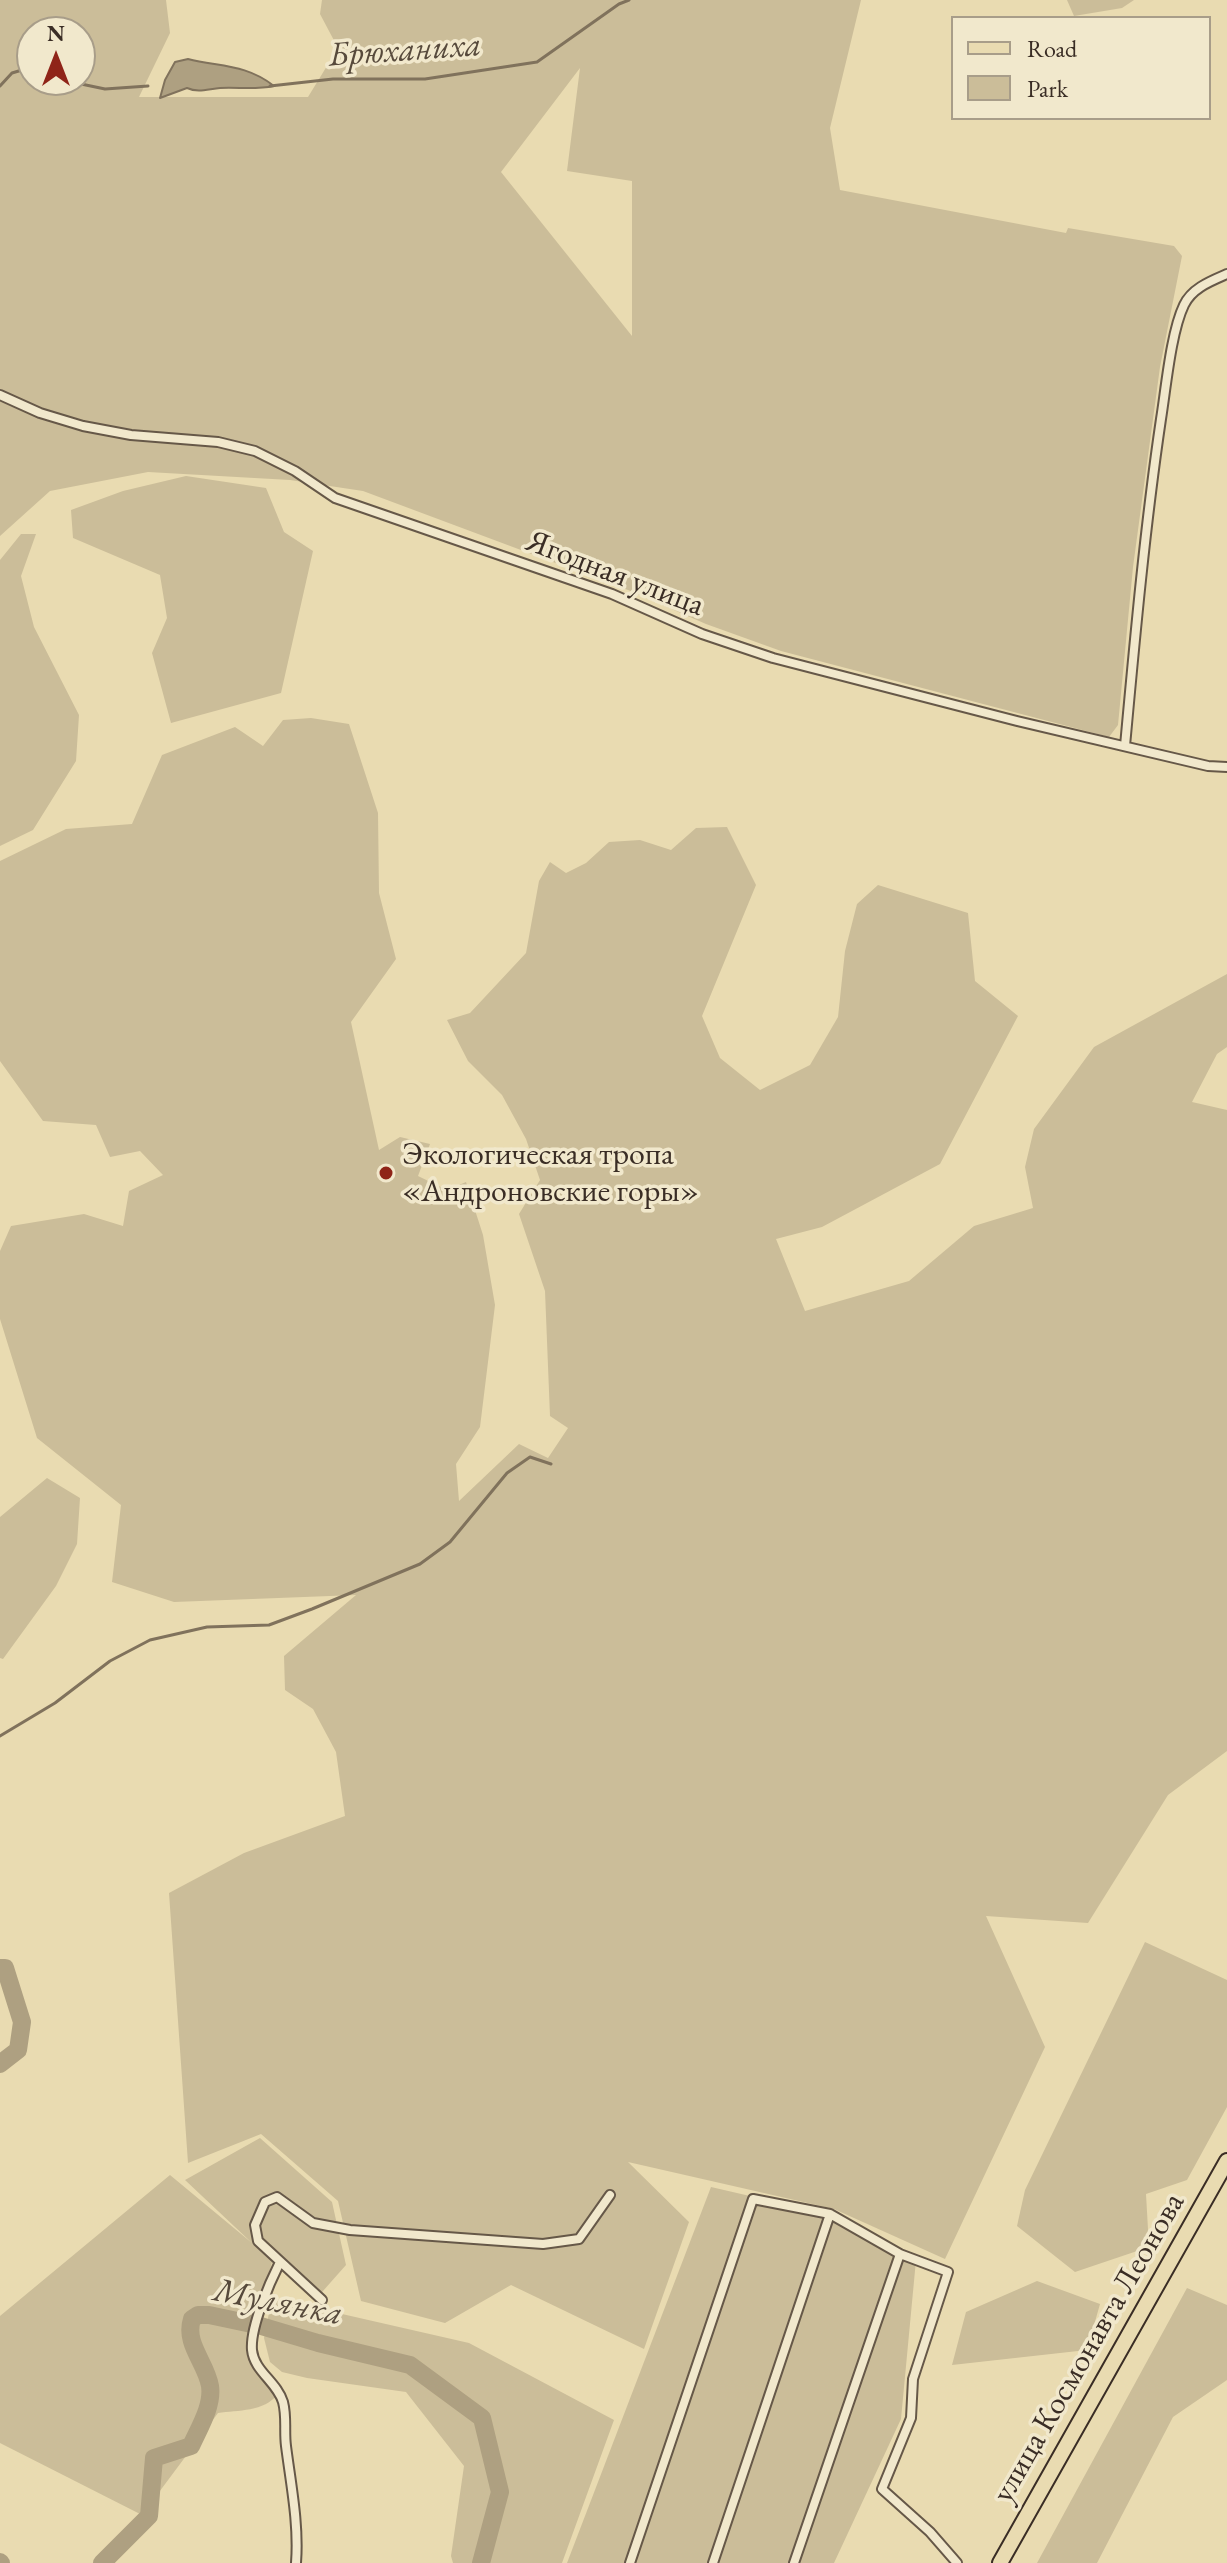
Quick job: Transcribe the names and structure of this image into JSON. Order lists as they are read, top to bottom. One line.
{"streets":{"main road":["улица Космонавта Леонова"],"street":["Ягодная улица"]},"water":["Брюханиха","Мулянка"],"places":["Экологическая тропа «Андроновские горы»"],"legend":["Road","Park"],"north":"top"}
